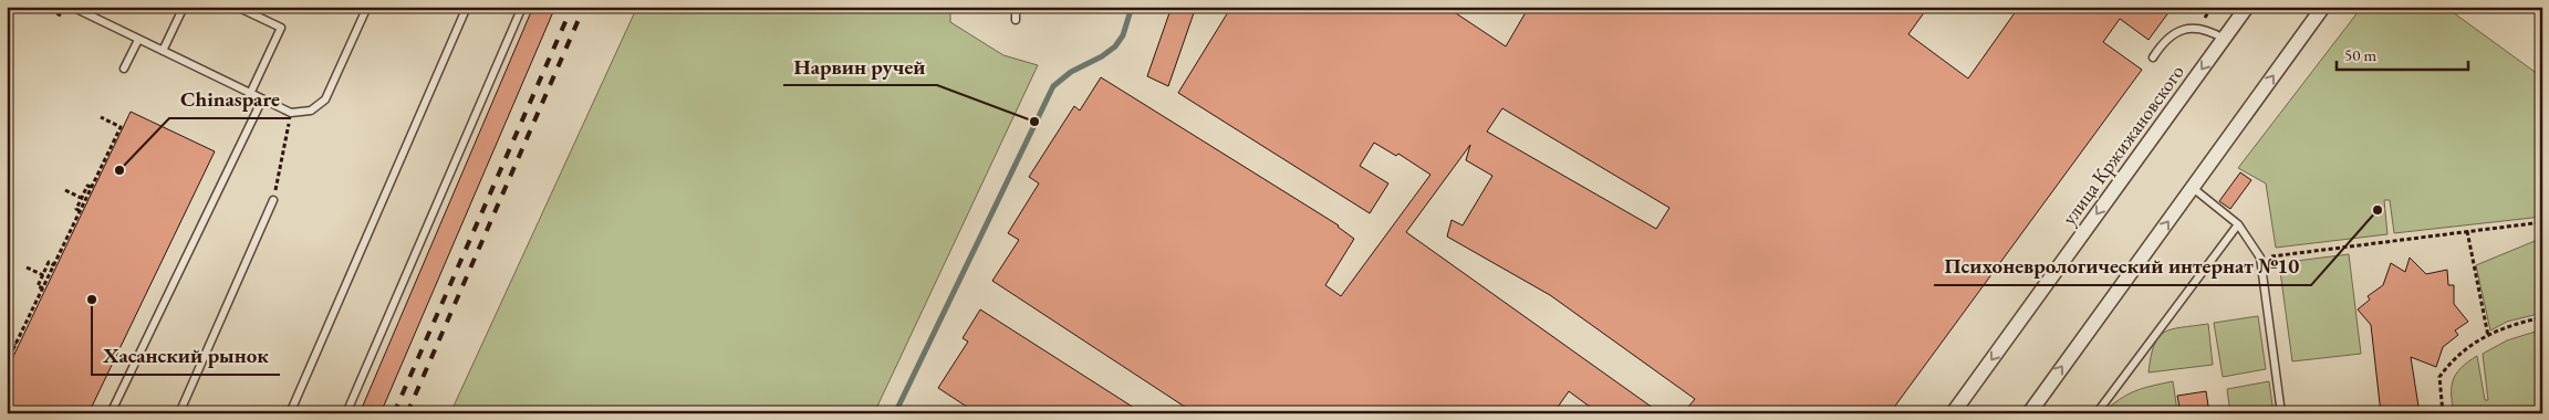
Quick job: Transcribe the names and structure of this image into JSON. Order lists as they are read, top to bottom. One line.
{"streets":{"street":["улица Кржижановского"]},"places":["Нарвин ручей","Chinaspare","Психоневрологический интернат №10","Хасанский рынок"],"scale_bar":"50 m"}
